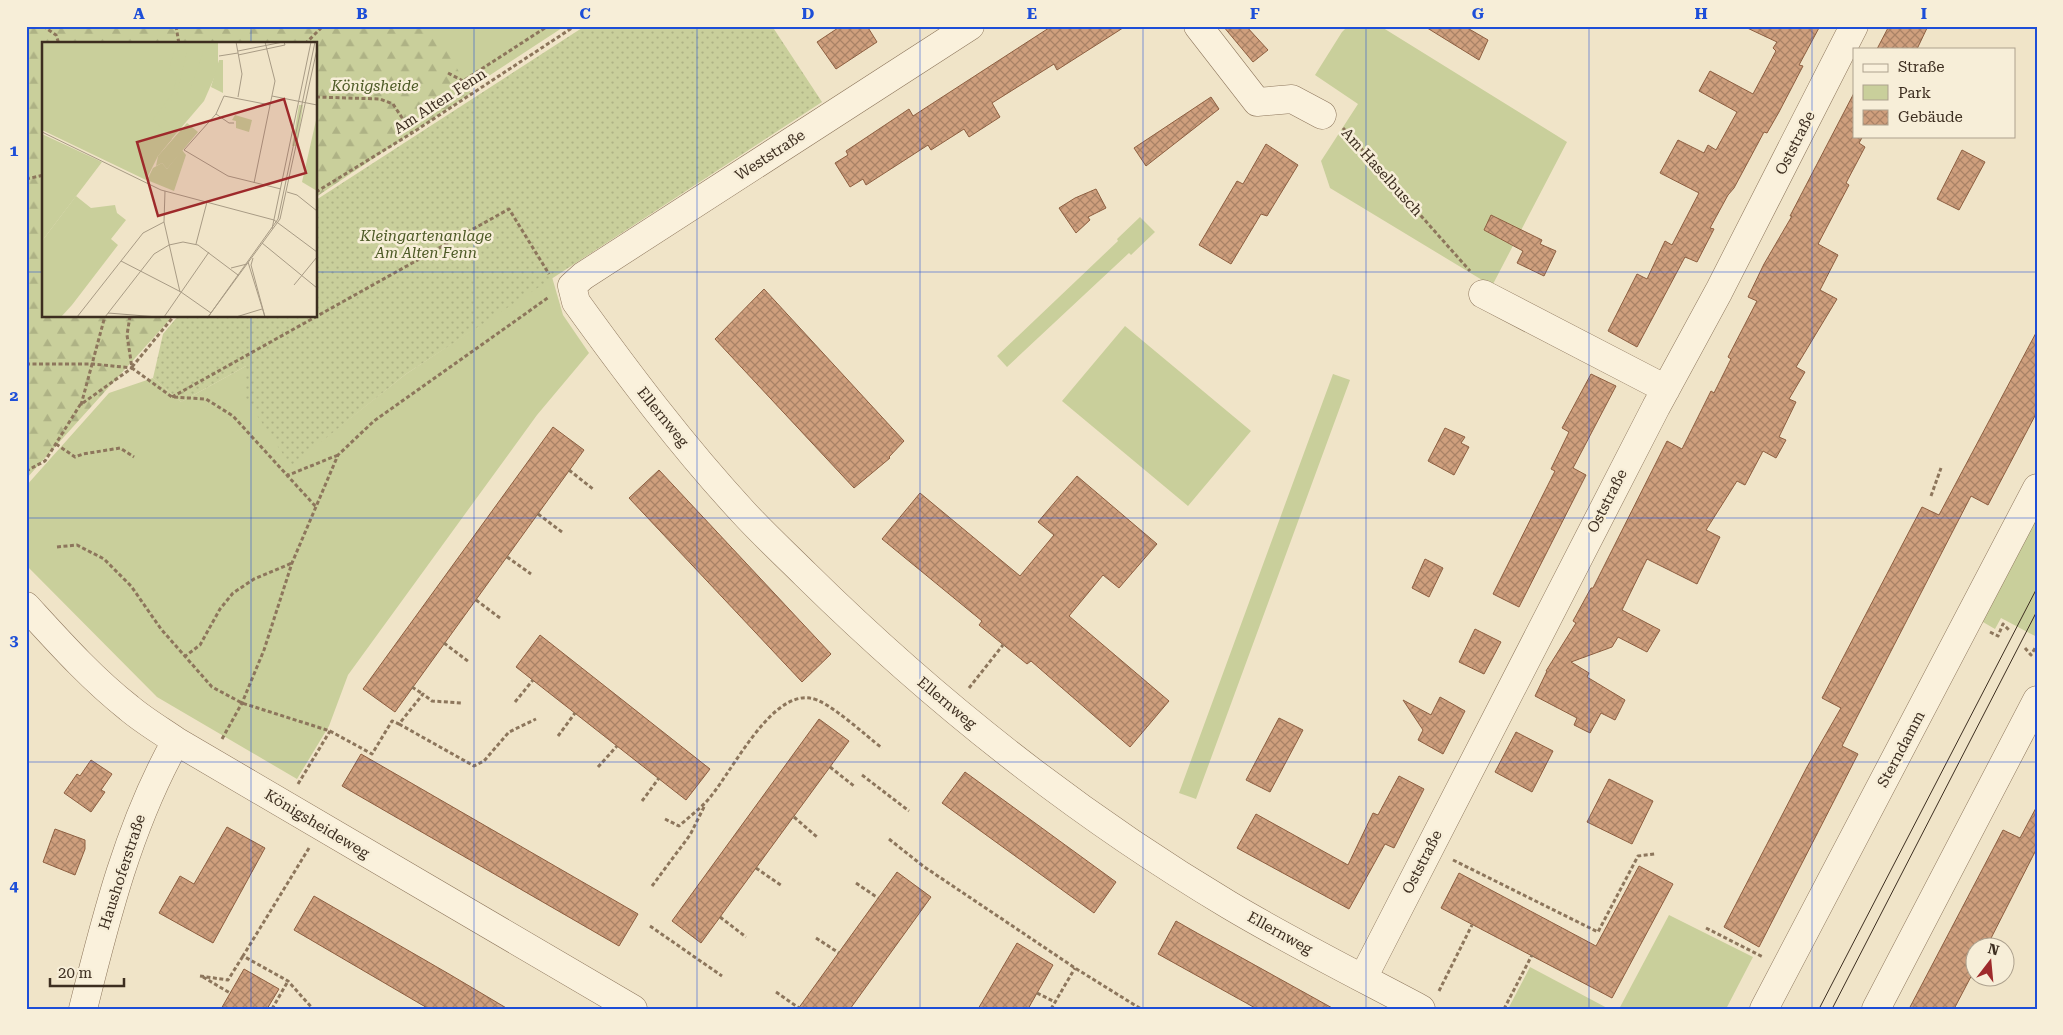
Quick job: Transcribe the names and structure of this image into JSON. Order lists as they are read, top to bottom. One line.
{"streets":{"street":["Oststraße","Weststraße","Ellernweg","Sterndamm","Königsheideweg","Haushoferstraße"],"path":["Am Alten Fenn","Am Haselbusch"]},"crossings":[["Oststraße","Ellernweg"],["Weststraße","Ellernweg"],["Königsheideweg","Haushoferstraße"]],"parks":["Königsheide","Kleingartenanlage Am Alten Fenn"],"legend":["Straße","Park","Gebäude"],"scale_bar":"20 m","north":"top","grid":{"columns":["A","B","C","D","E","F","G","H","I"],"rows":["1","2","3","4"]}}
